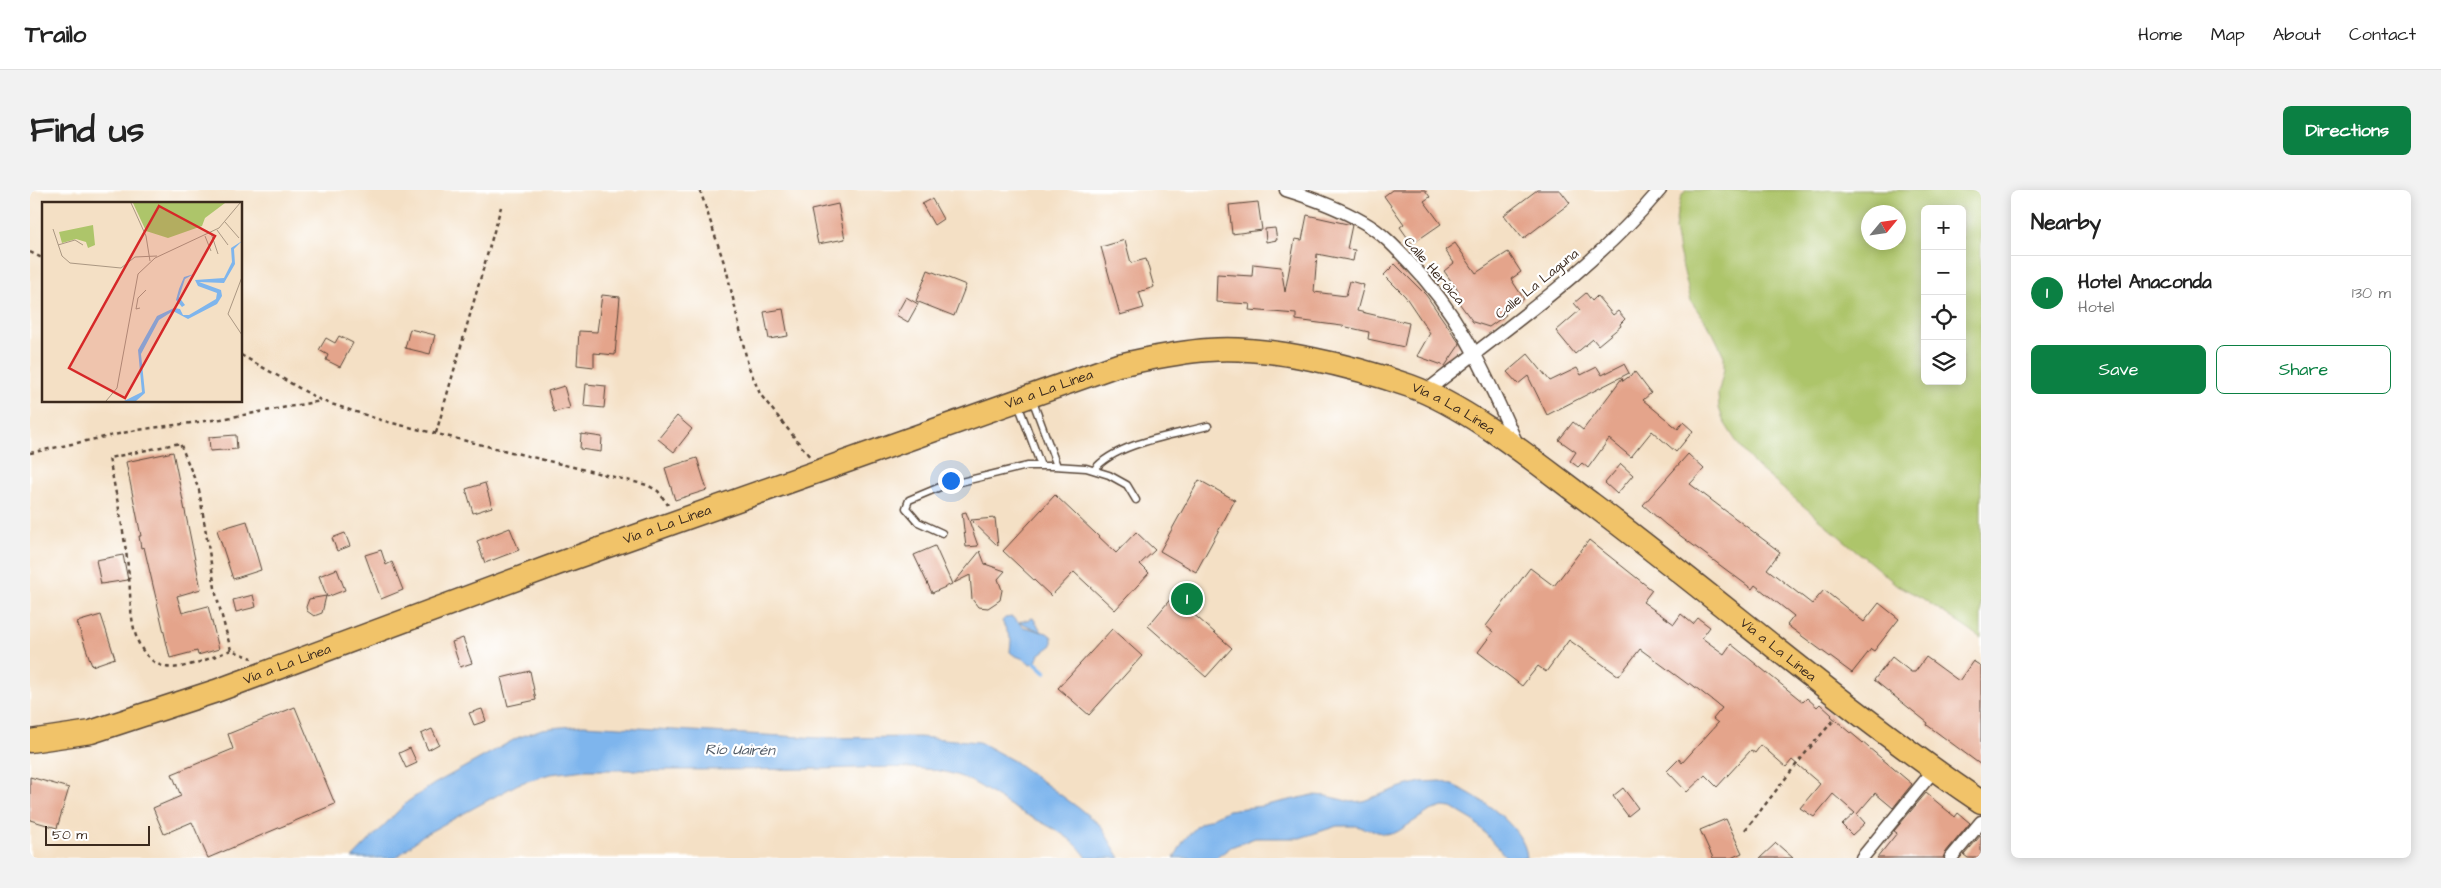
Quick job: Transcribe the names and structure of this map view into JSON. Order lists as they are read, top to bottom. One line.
{"streets":{"highway":["Vía a La Línea"],"street":["Calle Heróica","Calle La Laguna"]},"crossings":[["Calle Heróica","Calle La Laguna"],["Calle Heróica","Vía a La Línea"],["Calle La Laguna","Vía a La Línea"]],"water":["Río Uairén"],"scale_bar":"50 m","north":"top right","page":{"header":"Trailo","nav":["Home","Map","About","Contact"],"title":"Find us","buttons":["Directions",["Save","Share"]],"heading":"Nearby","map_buttons":["+","−"],"list":[{"mark":"1","name":"Hotel Anaconda","note":"Hotel","value":"130 m"}],"pins":"1","scale":"50 m"}}
